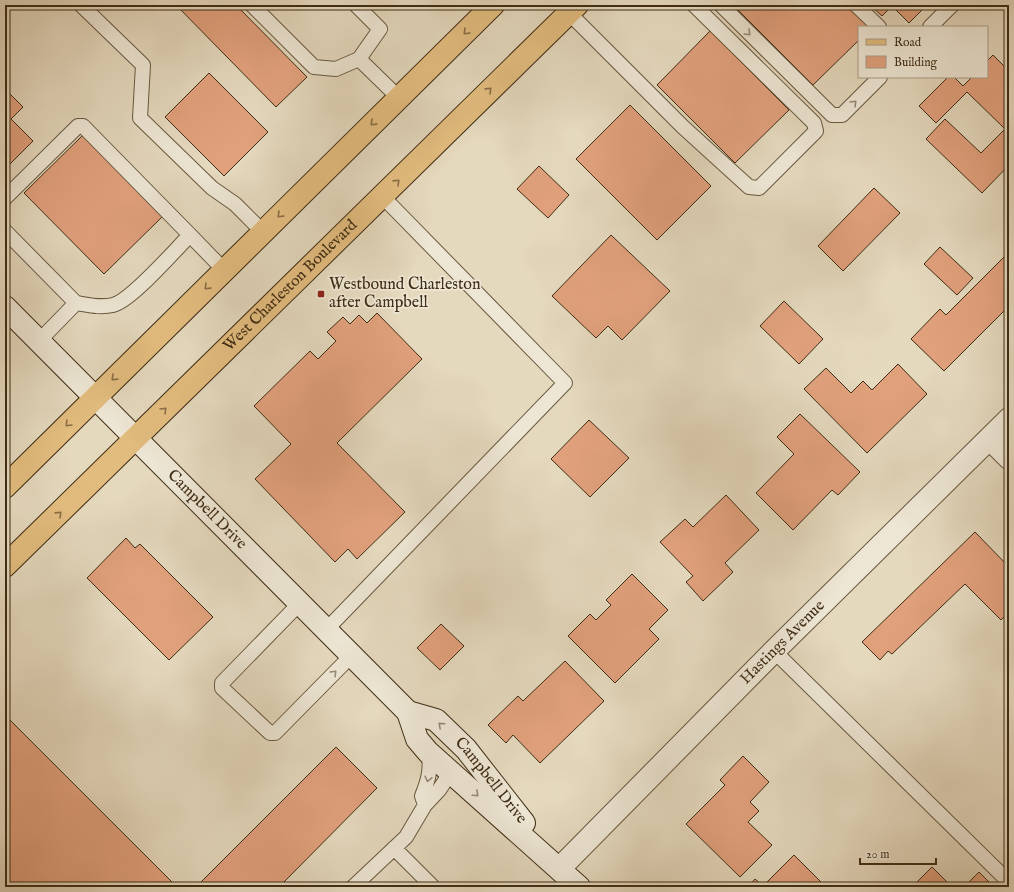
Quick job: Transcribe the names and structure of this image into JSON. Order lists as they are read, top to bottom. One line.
{"streets":{"main road":["West Charleston Boulevard"],"street":["Campbell Drive","Hastings Avenue"]},"crossings":[["West Charleston Boulevard","Campbell Drive"],["Campbell Drive","Hastings Avenue"]],"places":{"transit":["Westbound Charleston after Campbell"]},"legend":["Road","Building"],"scale_bar":"20 m"}
